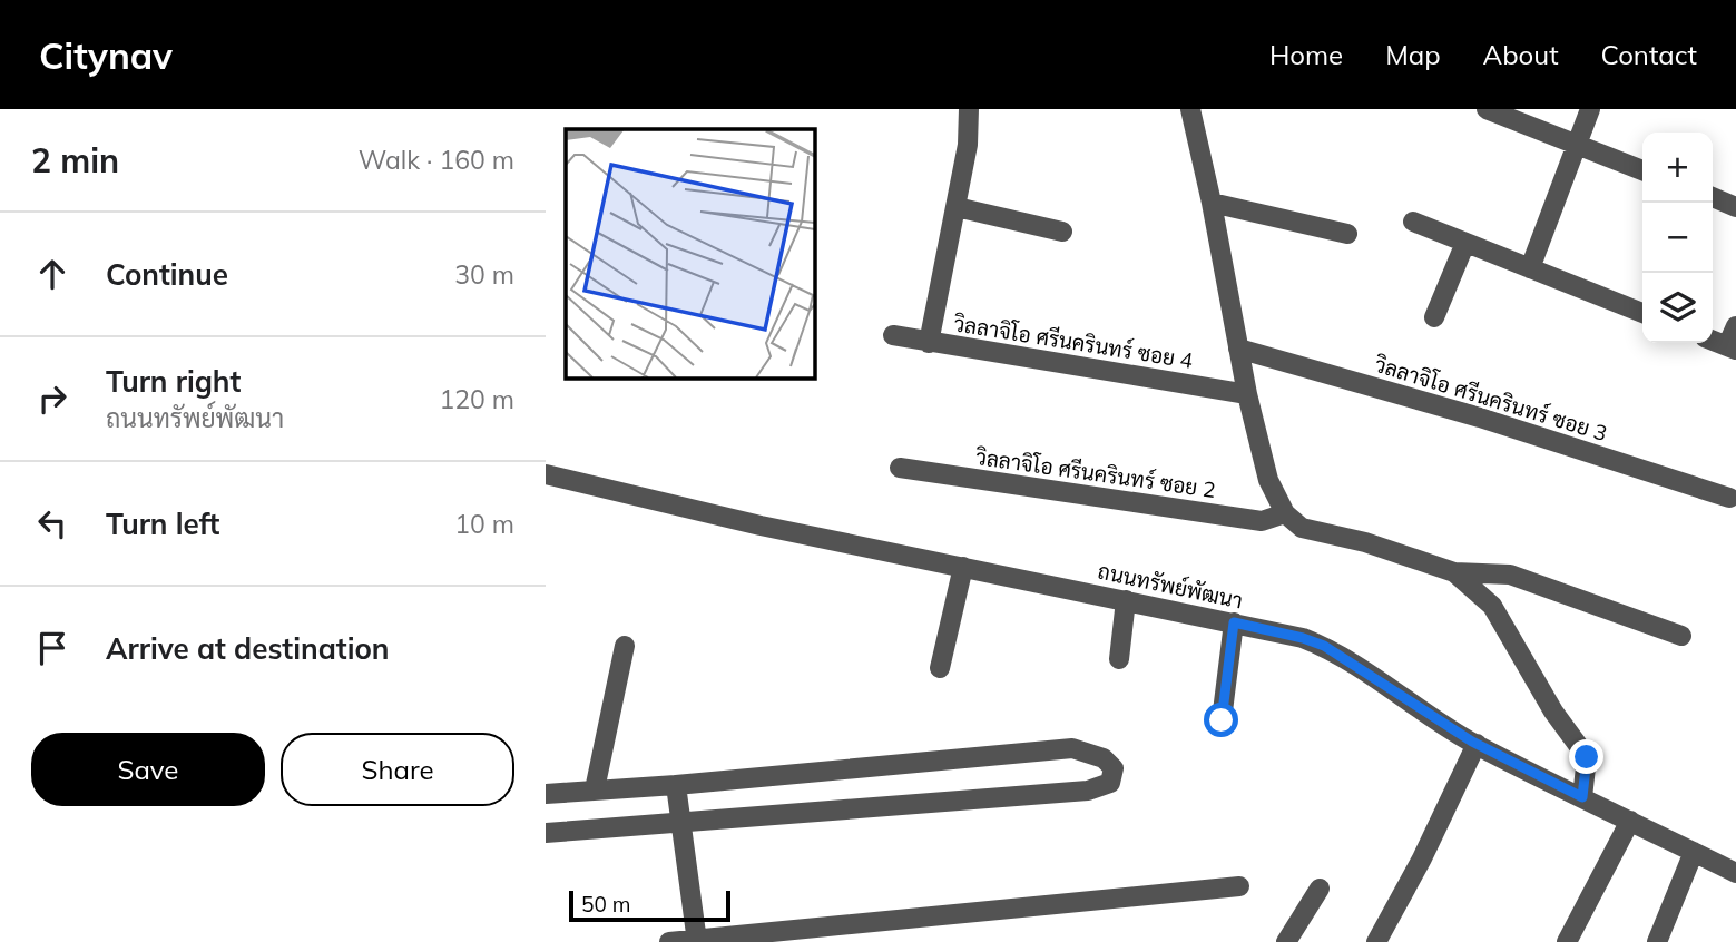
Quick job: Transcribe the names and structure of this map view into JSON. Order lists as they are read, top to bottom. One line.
{"streets":{"street":["วิลลาจิโอ ศรีนครินทร์ ซอย 4","วิลลาจิโอ ศรีนครินทร์ ซอย 3","วิลลาจิโอ ศรีนครินทร์ ซอย 2","ถนนทรัพย์พัฒนา"]},"scale_bar":"50 m","page":{"header":"Citynav","nav":["Home","Map","About","Contact"],"heading":["2 min","Walk · 160 m"],"map_buttons":["+","−"],"list":[["Continue","30 m"],["Turn right","ถนนทรัพย์พัฒนา","120 m"],["Turn left","10 m"],"Arrive at destination"],"buttons":["Save","Share"],"scale":"50 m"}}
